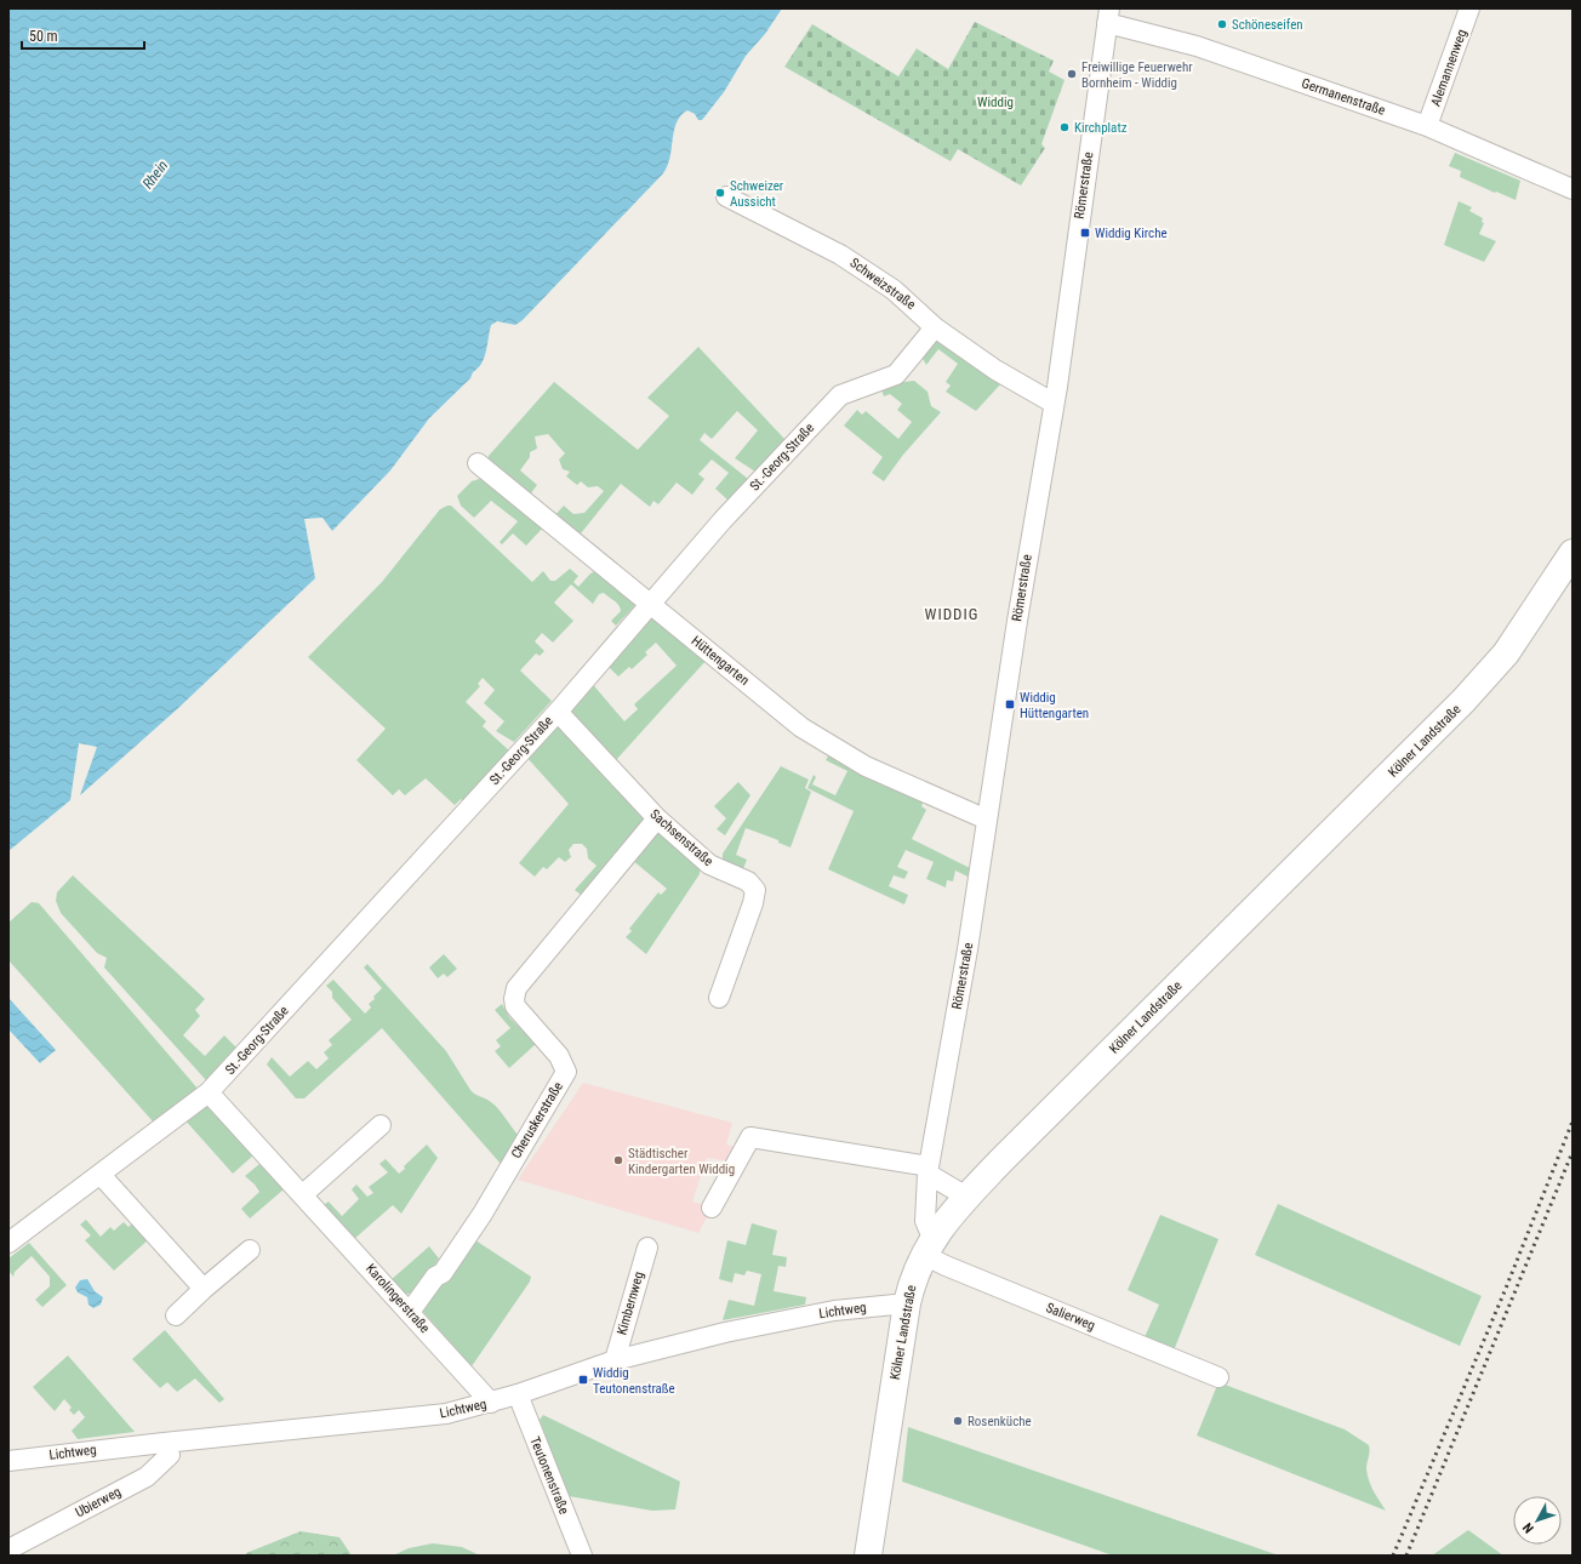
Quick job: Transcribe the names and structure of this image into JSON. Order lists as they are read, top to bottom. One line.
{"streets":{"main road":["Kölner Landstraße"],"street":["Alemannenweg","Germanenstraße","Römerstraße","Schweizstraße","St.-Georg-Straße","Hüttengarten","Sachsenstraße","Cheruskerstraße","Karolingerstraße","Kimbernweg","Lichtweg","Salierweg","Teutonenstraße","Ubierweg"]},"crossings":[["Alemannenweg","Germanenstraße"],["Germanenstraße","Römerstraße"],["Römerstraße","Schweizstraße"],["Römerstraße","Hüttengarten"],["Römerstraße","Kölner Landstraße"],["Römerstraße","Salierweg"],["Schweizstraße","St.-Georg-Straße"],["St.-Georg-Straße","Hüttengarten"],["St.-Georg-Straße","Sachsenstraße"],["St.-Georg-Straße","Karolingerstraße"],["Kölner Landstraße","Lichtweg"],["Kölner Landstraße","Salierweg"],["Sachsenstraße","Cheruskerstraße"],["Cheruskerstraße","Karolingerstraße"],["Karolingerstraße","Lichtweg"],["Kimbernweg","Lichtweg"],["Lichtweg","Teutonenstraße"],["Lichtweg","Ubierweg"]],"districts":["WIDDIG"],"water":["Rhein"],"parks":["Widdig"],"places":{"other":["Schöneseifen","Freiwillige Feuerwehr Bornheim - Widdig","Kirchplatz","Schweizer Aussicht","Städtischer Kindergarten Widdig","Rosenküche"],"transit":["Widdig Kirche","Widdig Hüttengarten","Widdig Teutonenstraße"]},"scale_bar":"50 m","north":"bottom left"}
